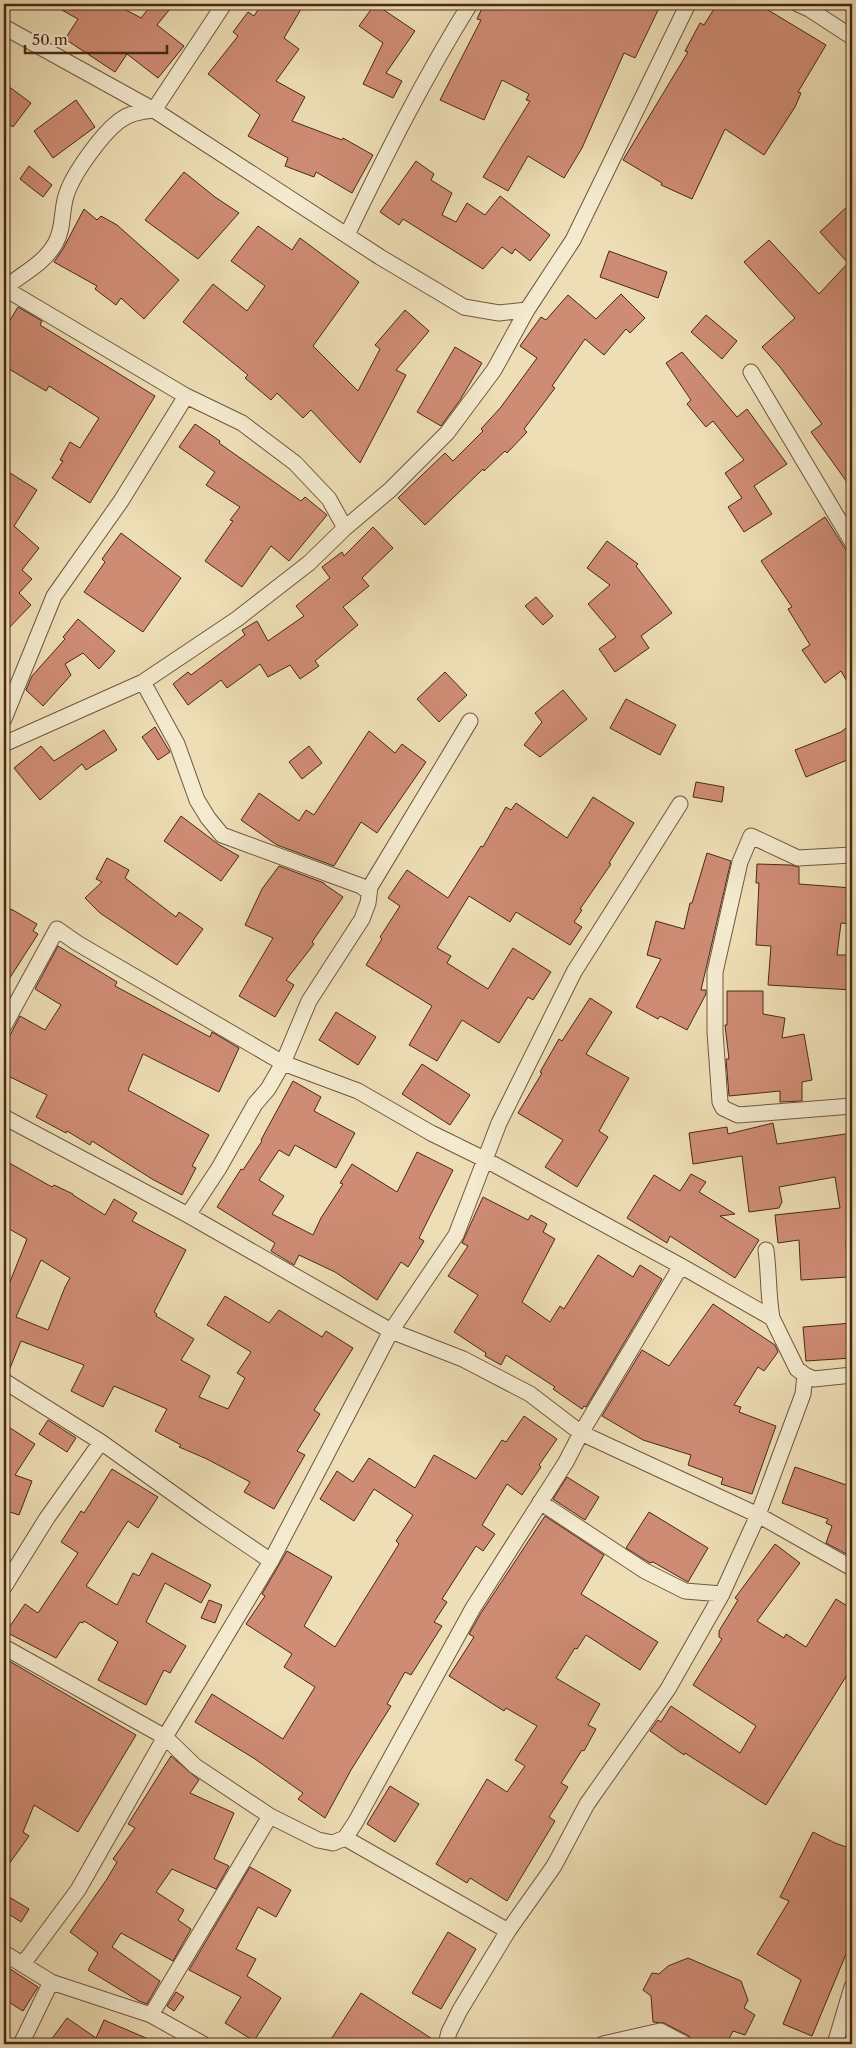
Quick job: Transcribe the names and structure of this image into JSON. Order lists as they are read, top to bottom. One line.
{"scale_bar":"50 m"}
